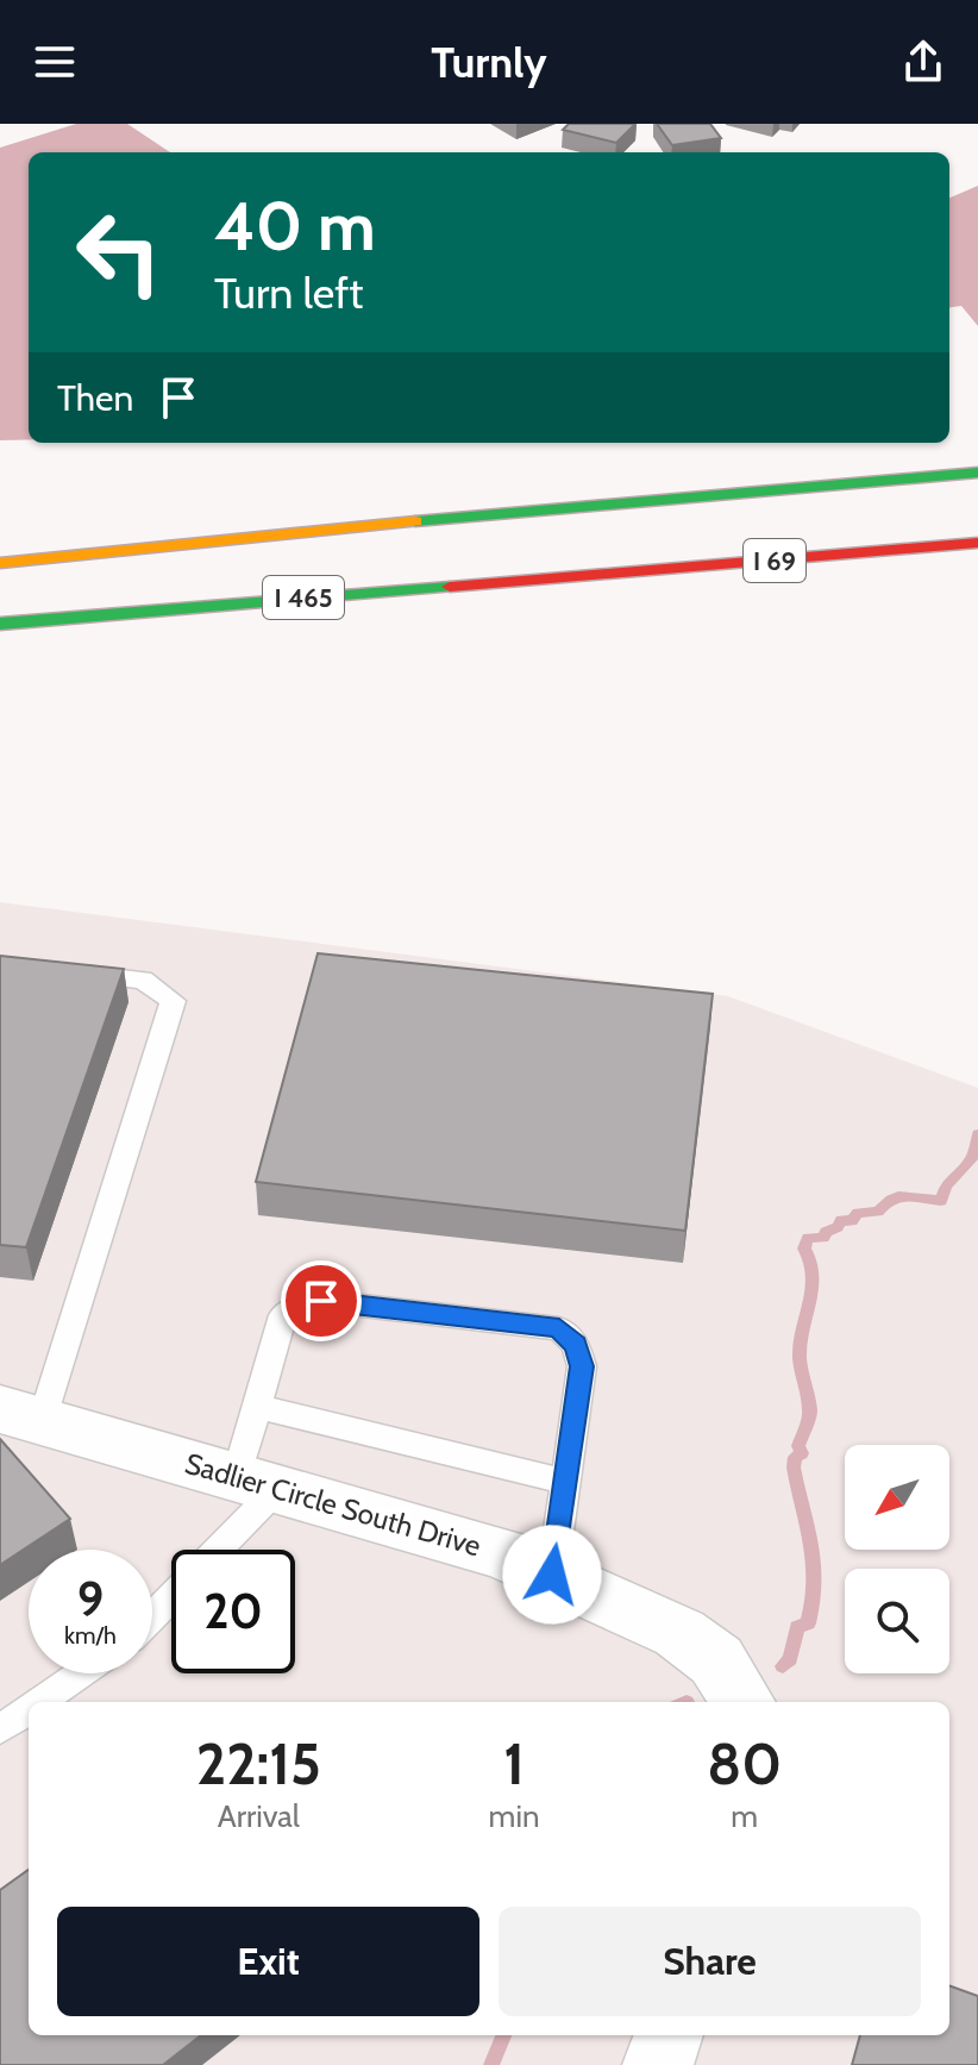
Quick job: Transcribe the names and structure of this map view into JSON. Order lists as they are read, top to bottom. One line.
{"streets":{"highway":["I 69","I 465"],"street":["Sadlier Circle South Drive"]},"crossings":[["I 69","I 465"]],"north":"bottom left","page":{"header":"Turnly","turn":["40 m","Turn left"],"then":"Then","speed":"9 km/h","limit":"20","eta":["22:15","Arrival","1","min","80","m"],"buttons":["Exit","Share"]}}
